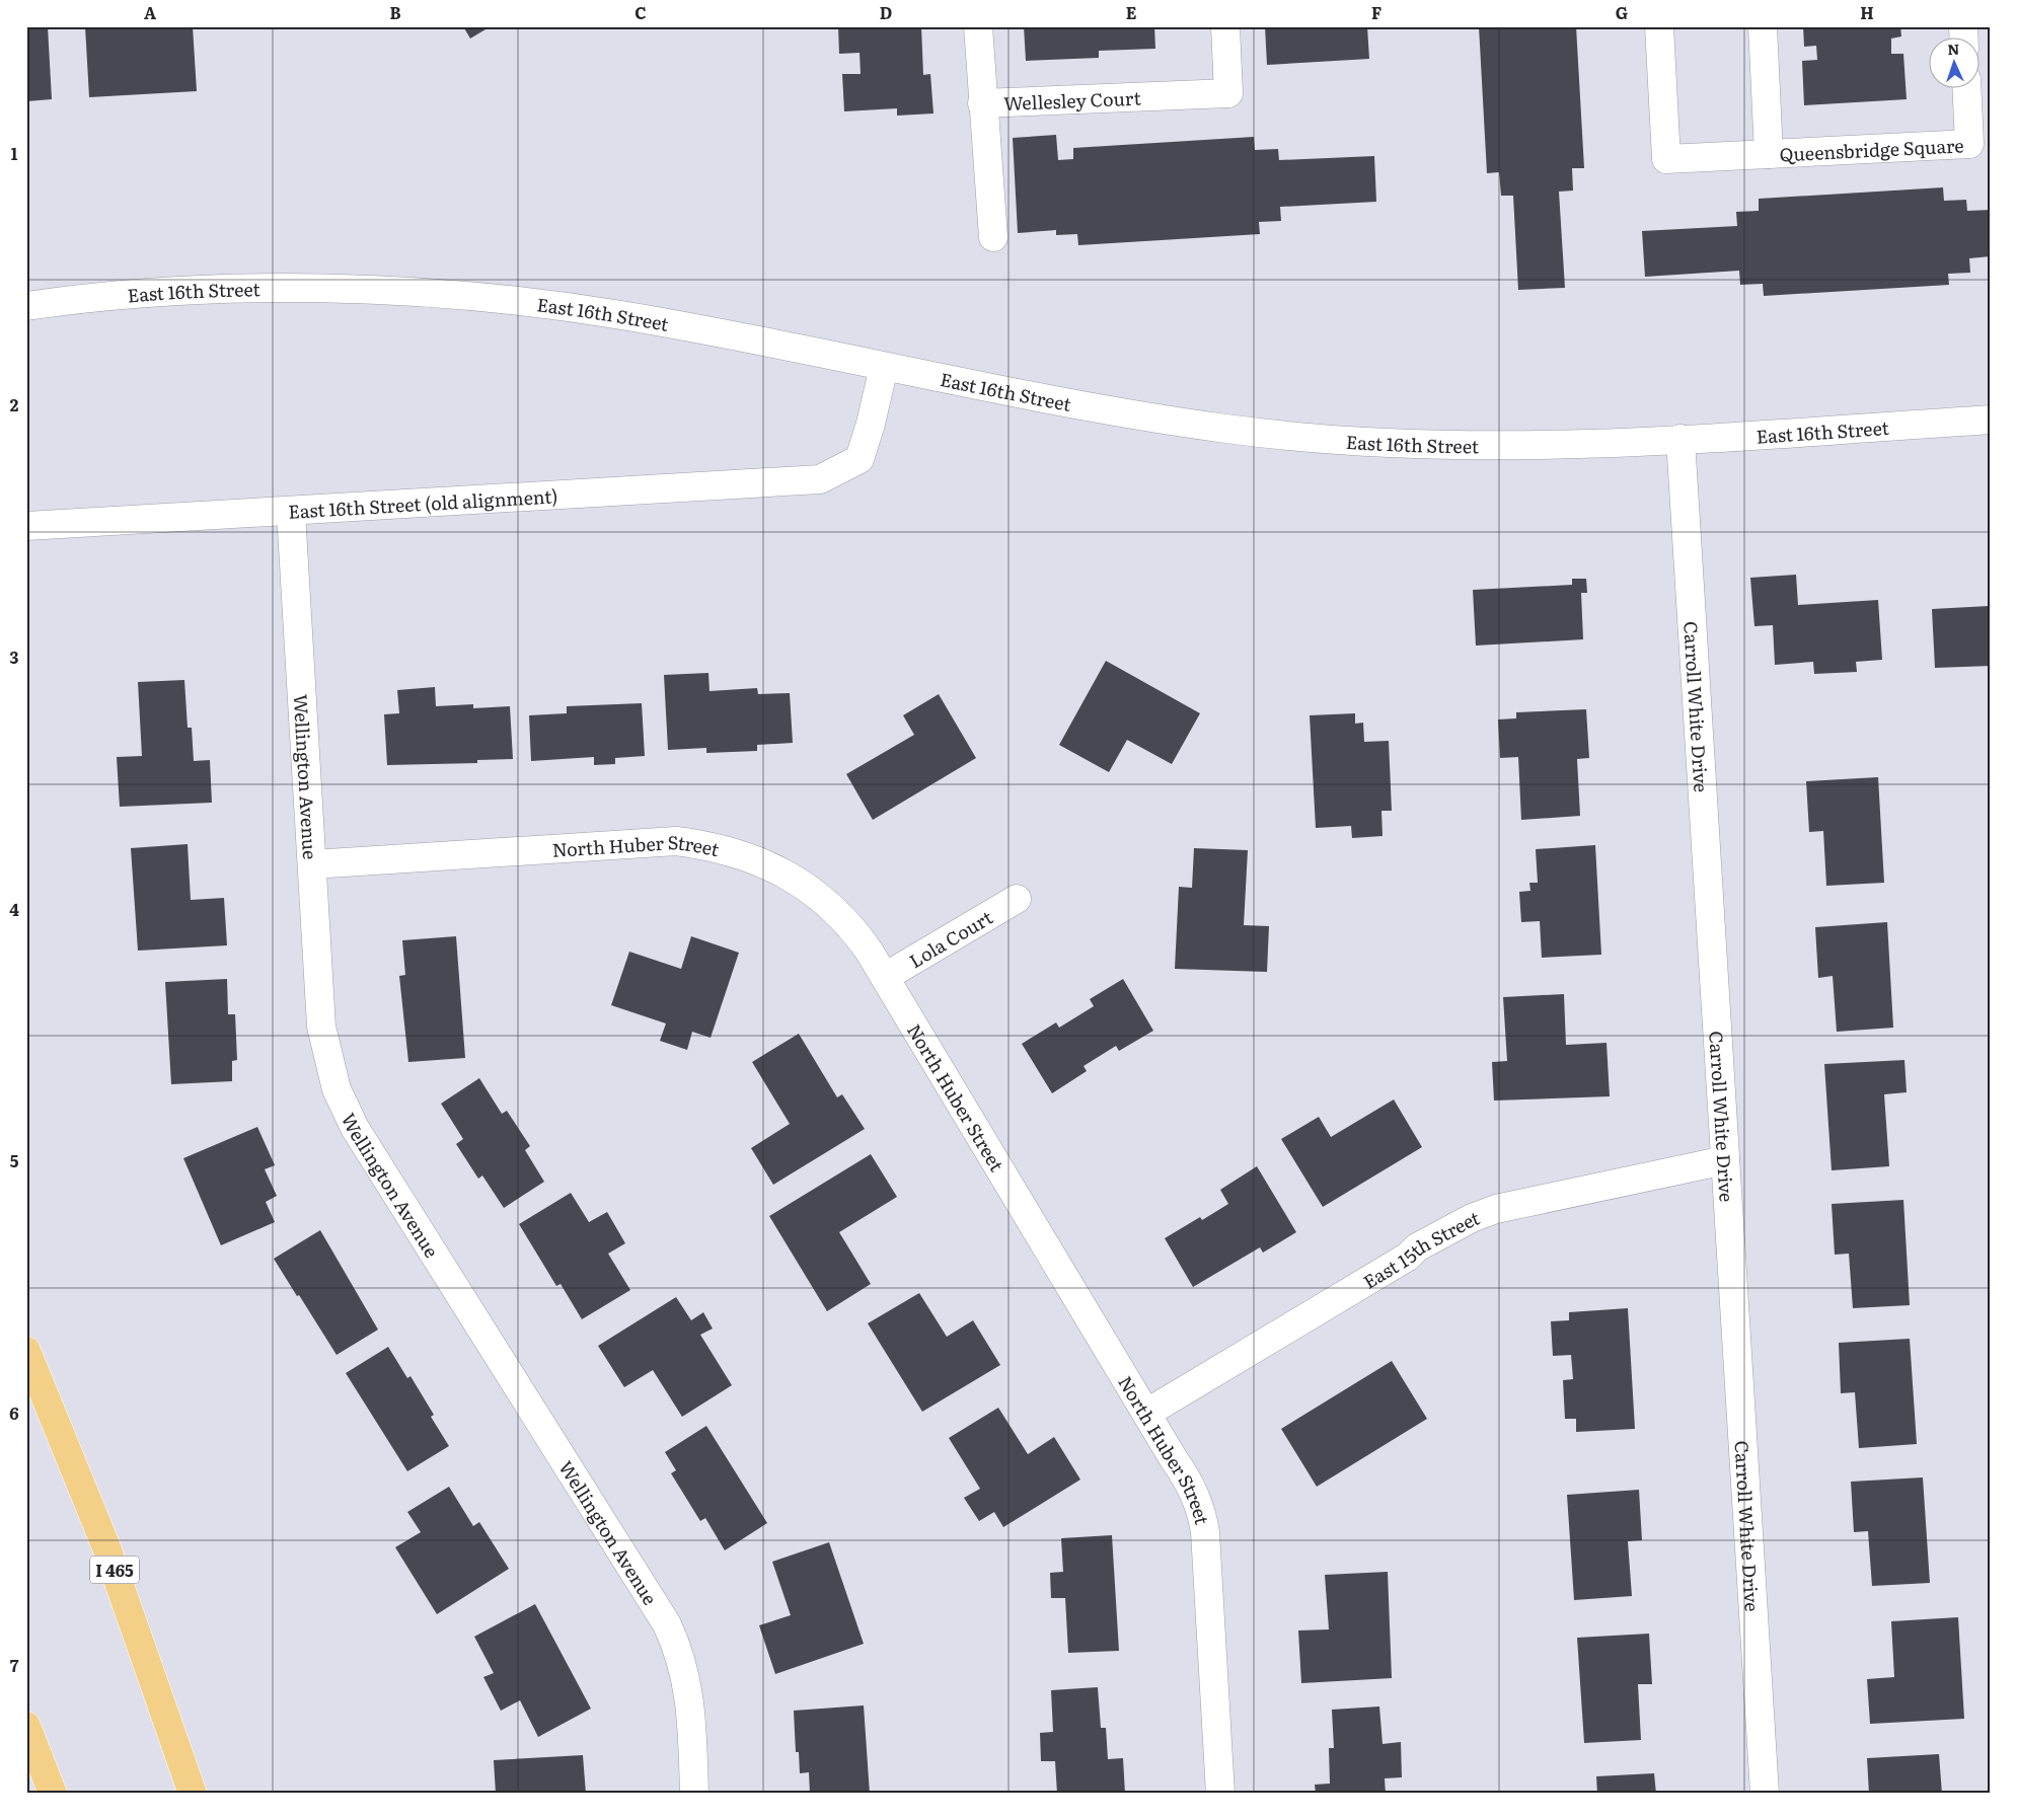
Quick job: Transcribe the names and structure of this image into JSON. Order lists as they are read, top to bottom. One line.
{"streets":{"highway":["I 465"],"street":["Wellesley Court","Queensbridge Square","East 16th Street","East 16th Street (old alignment)","Carroll White Drive","Wellington Avenue","North Huber Street","Lola Court","East 15th Street"]},"crossings":[["East 16th Street","East 16th Street (old alignment)"],["East 16th Street","Carroll White Drive"],["East 16th Street (old alignment)","Wellington Avenue"],["Carroll White Drive","East 15th Street"],["Wellington Avenue","North Huber Street"],["North Huber Street","Lola Court"],["North Huber Street","East 15th Street"]],"north":"top","grid":{"columns":["A","B","C","D","E","F","G","H"],"rows":["1","2","3","4","5","6","7"]}}
